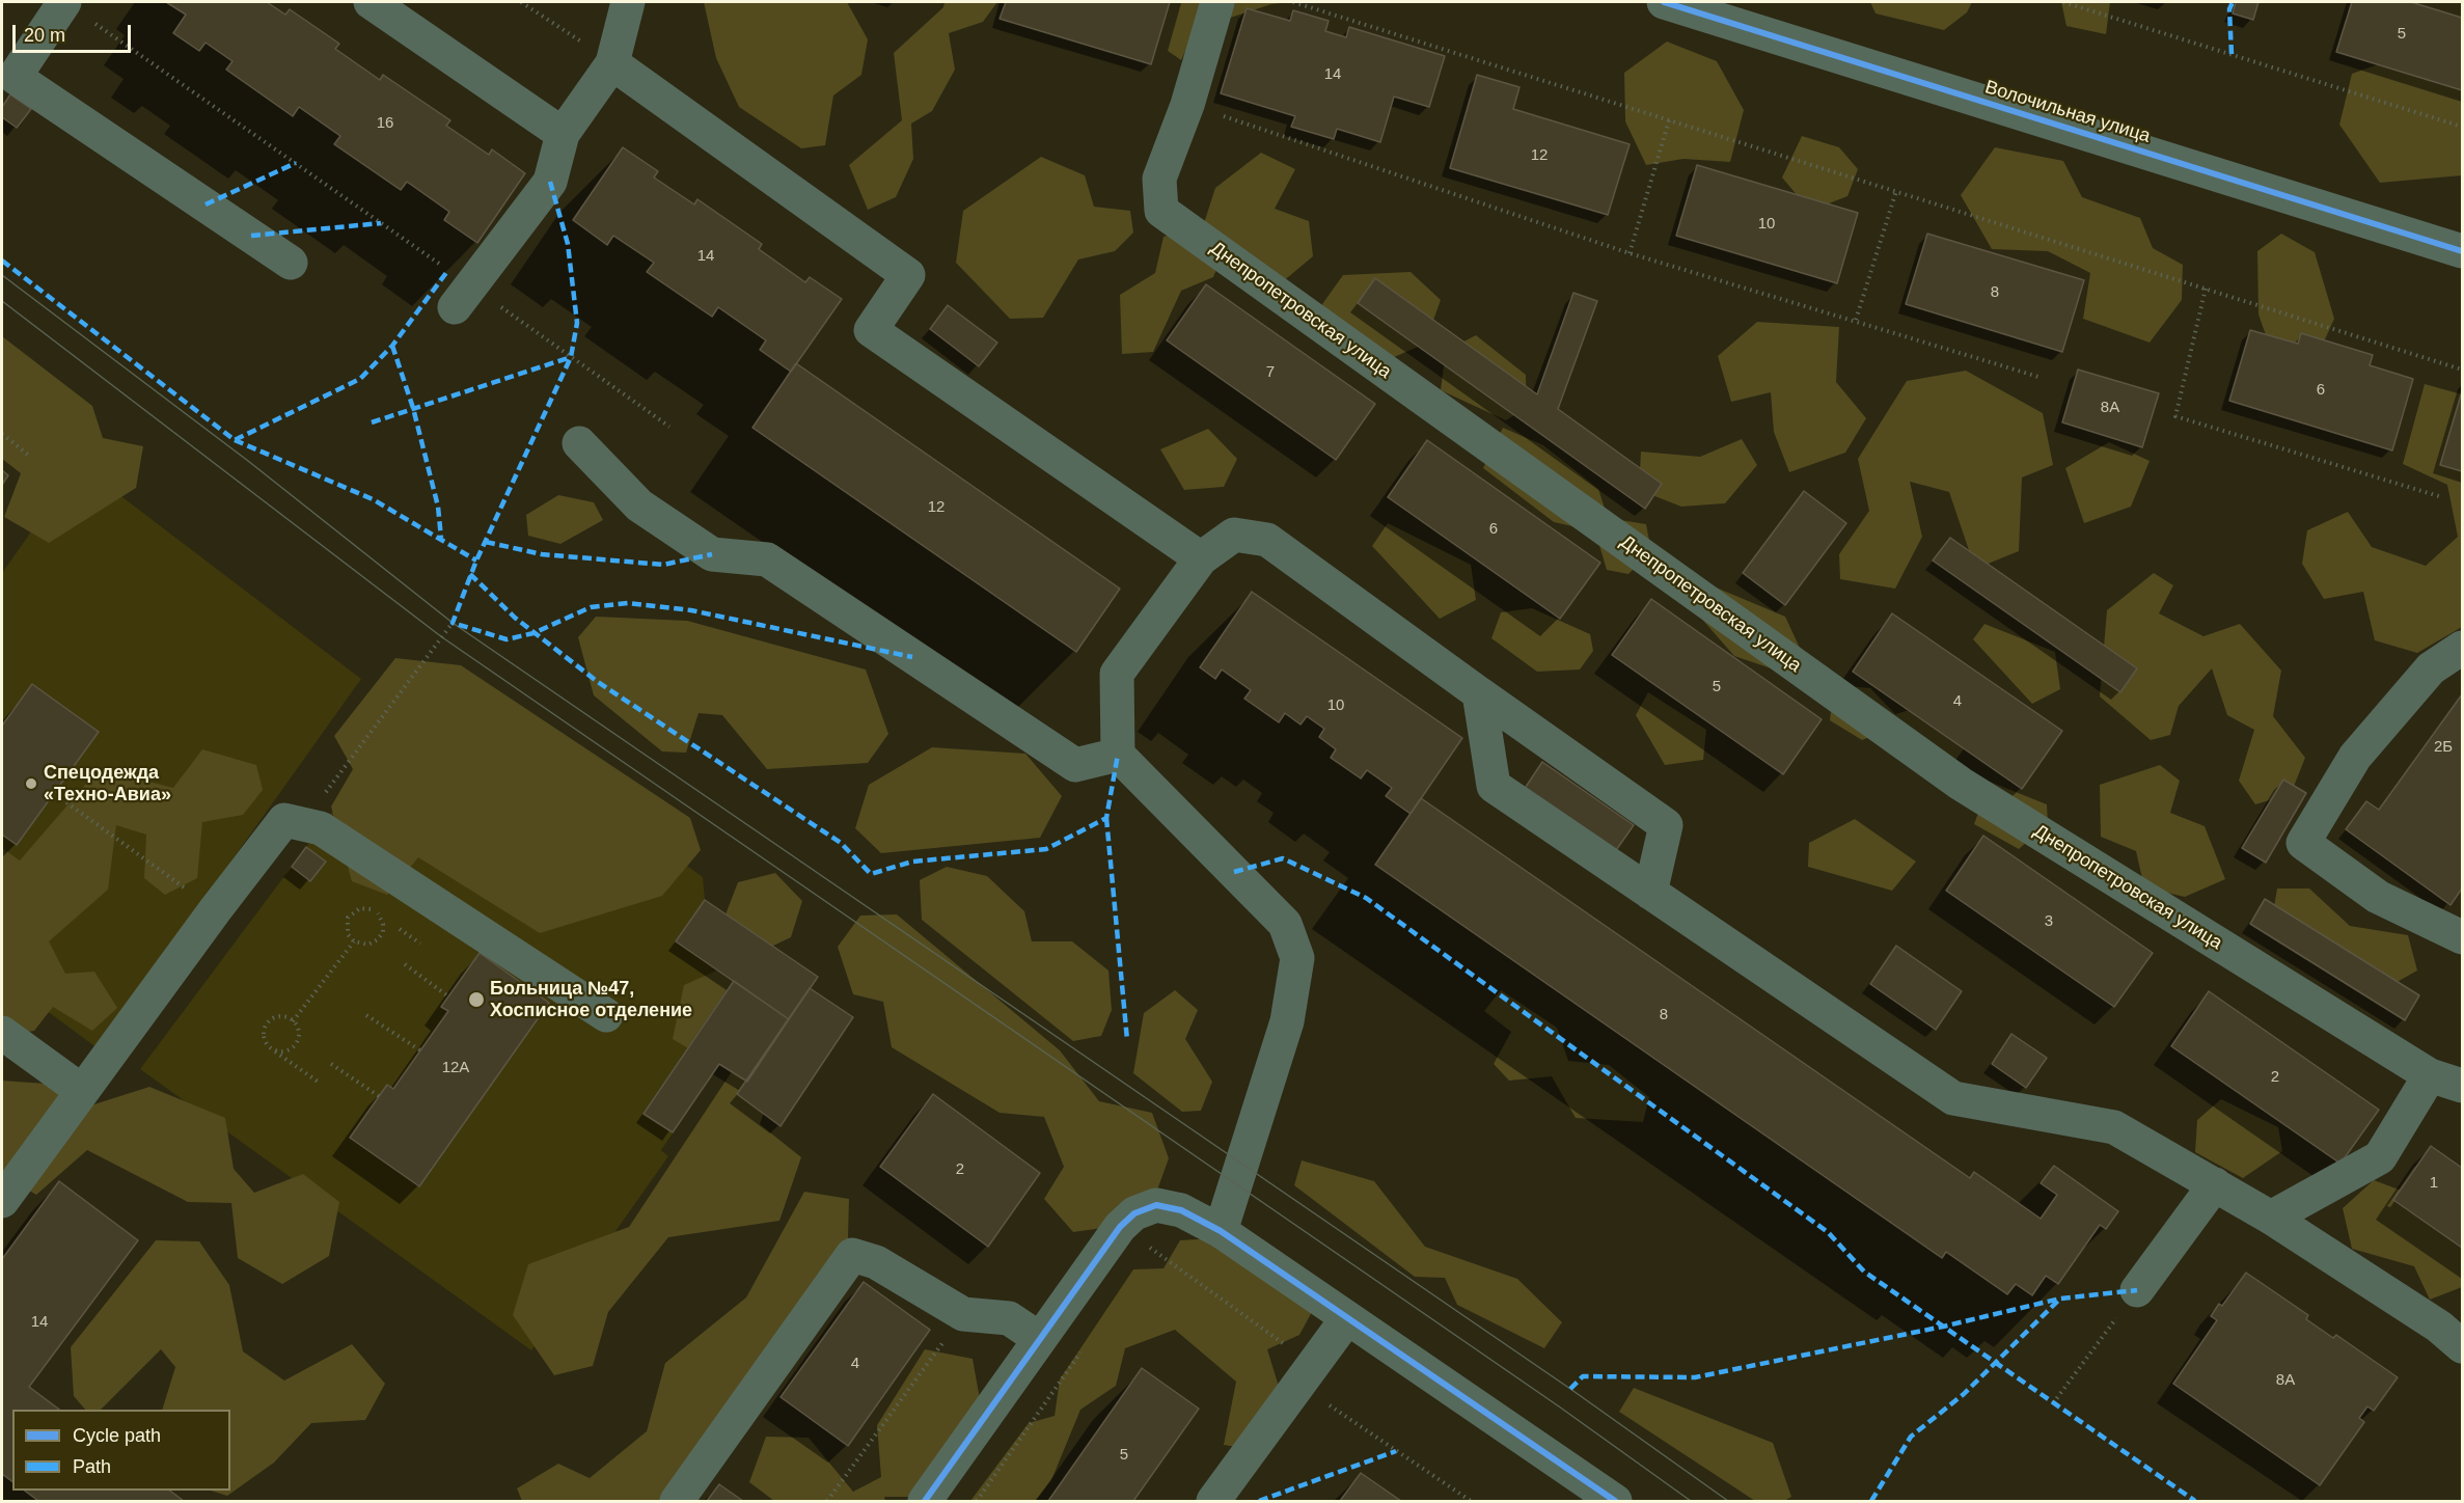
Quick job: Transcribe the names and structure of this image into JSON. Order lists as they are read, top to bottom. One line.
{"streets":{"street":["Волочильная улица","Днепропетровская улица"]},"places":["Спецодежда «Техно-Авиа»","Больница №47, Хосписное отделение"],"house_numbers":["5","14","16","12","10","14","8","7","6","8А","12","6","5","4","10","2Б","3","8","12А","2","2","1","14","4","8А","5"],"legend":["Cycle path","Path"],"scale_bar":"20 m"}
